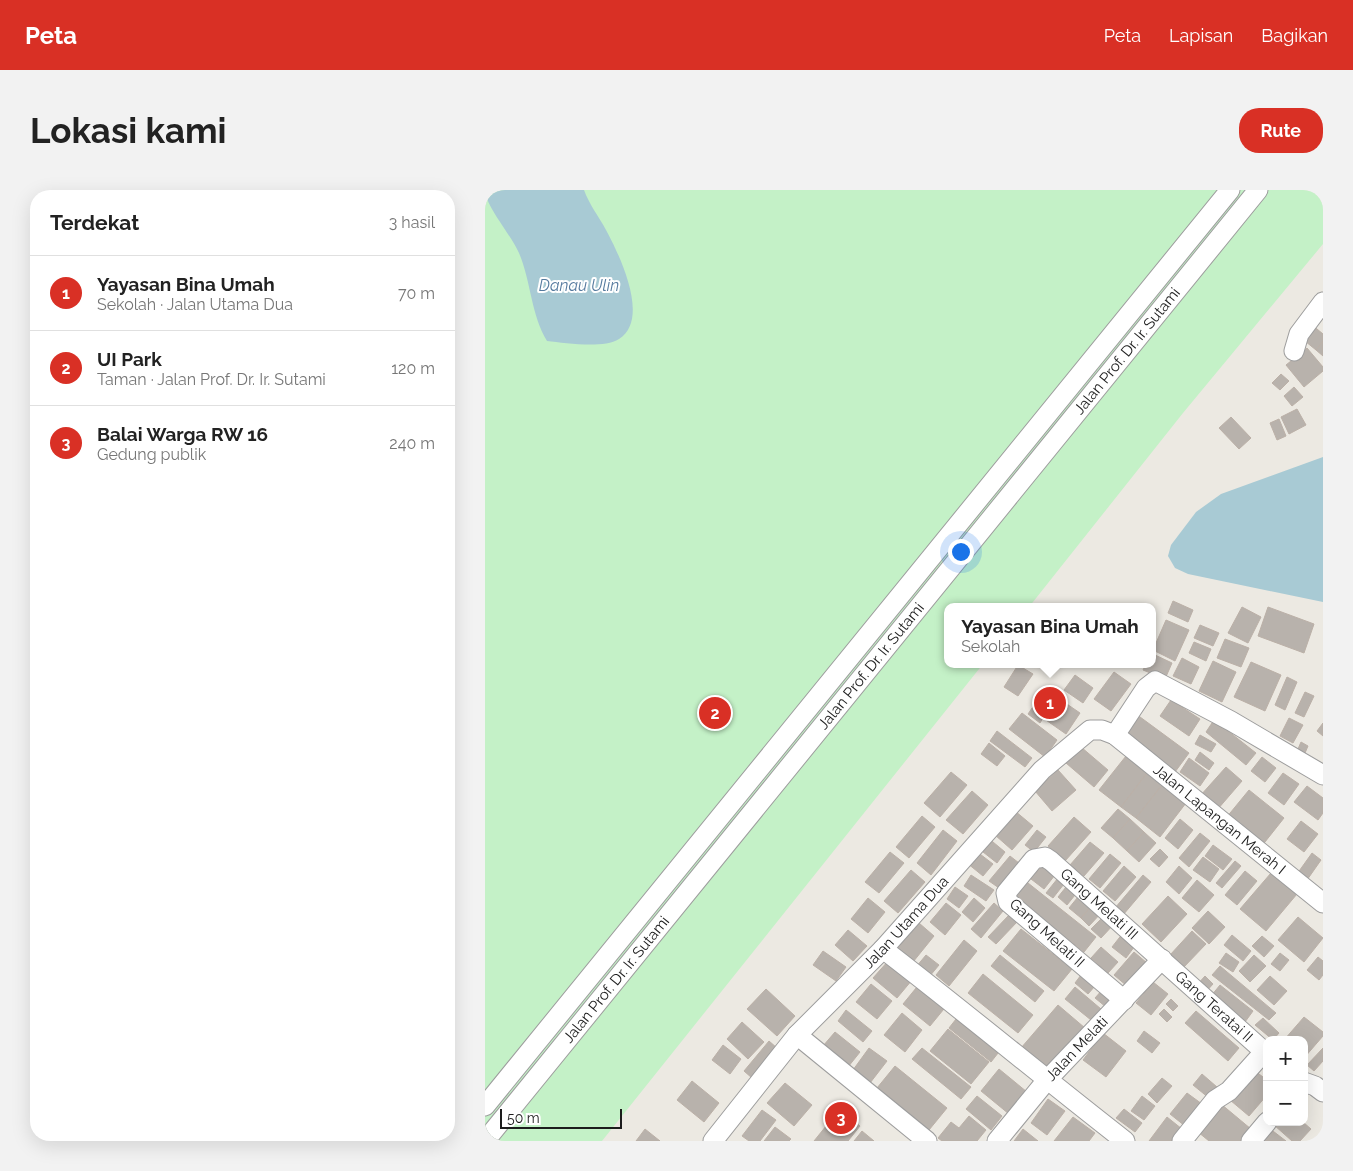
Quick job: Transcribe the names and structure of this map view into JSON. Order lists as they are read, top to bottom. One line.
{"streets":{"street":["Jalan Prof. Dr. Ir. Sutami","Jalan Lapangan Merah I","Gang Melati III","Jalan Utama Dua","Gang Melati II","Gang Teratai II","Jalan Melati"]},"crossings":[["Jalan Lapangan Merah I","Jalan Utama Dua"],["Gang Melati III","Gang Melati II"],["Gang Melati III","Gang Teratai II"],["Gang Melati III","Jalan Melati"],["Gang Melati II","Jalan Melati"],["Gang Teratai II","Jalan Melati"]],"water":["Danau Ulin"],"scale_bar":"50 m","page":{"header":"Peta","nav":["Peta","Lapisan","Bagikan"],"buttons":"Rute","title":"Lokasi kami","heading":["Terdekat","3 hasil"],"list":[{"mark":"1","name":"Yayasan Bina Umah","note":"Sekolah · Jalan Utama Dua","value":"70 m"},{"mark":"2","name":"UI Park","note":"Taman · Jalan Prof. Dr. Ir. Sutami","value":"120 m"},{"mark":"3","name":"Balai Warga RW 16","note":"Gedung publik","value":"240 m"}],"popup":["Yayasan Bina Umah","Sekolah"],"pins":["1","2","3"],"map_buttons":["+","−"],"scale":"50 m"}}
